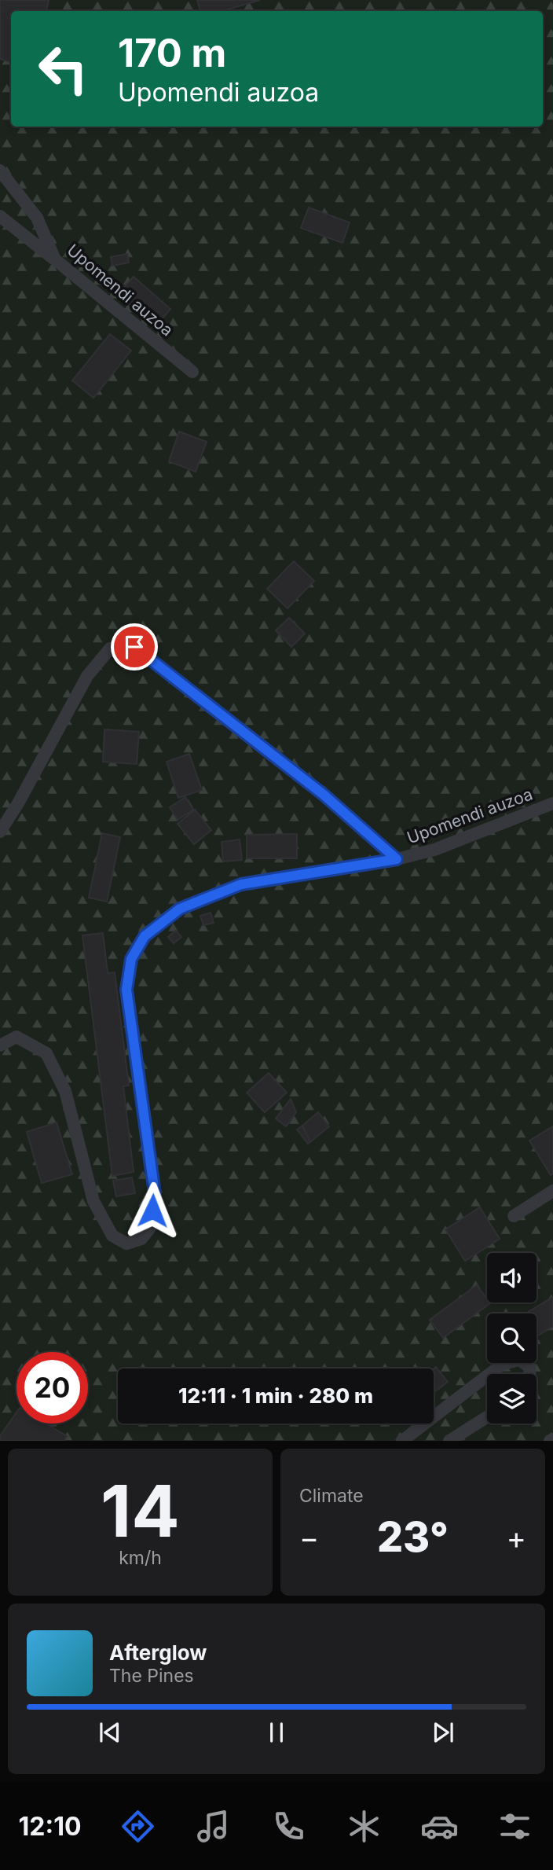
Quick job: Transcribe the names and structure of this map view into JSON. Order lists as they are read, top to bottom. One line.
{"streets":{"lane":["Upomendi auzoa"]},"page":{"turn":["170 m","Upomendi auzoa"],"limit":"20","trip":"12:11 · 1 min · 280 m","tile":[["14","km/h"],"Climate"],"heat":["−","23°","+"],"song":["Afterglow","The Pines"],"tabs":"12:10"}}
